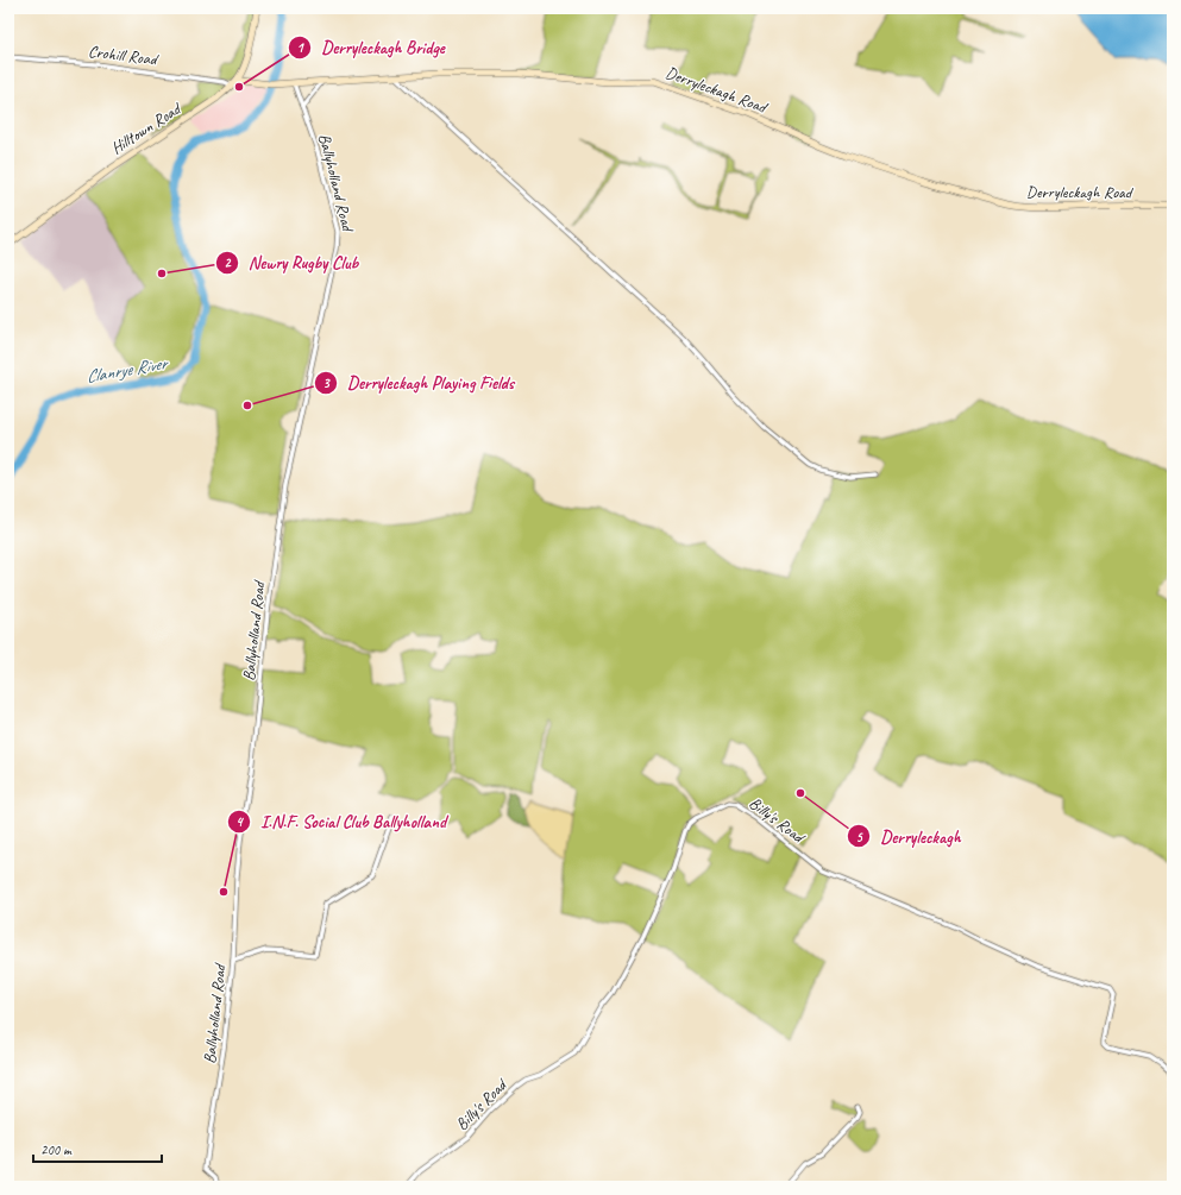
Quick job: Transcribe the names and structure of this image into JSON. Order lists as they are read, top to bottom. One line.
{"streets":{"street":["Crohill Road","Derryleckagh Road","Hilltown Road","Ballyholland Road","Billy's Road"]},"crossings":[["Crohill Road","Hilltown Road"],["Derryleckagh Road","Hilltown Road"],["Derryleckagh Road","Ballyholland Road"]],"water":["Clanrye River"],"places":["Derryleckagh Bridge","Newry Rugby Club","Derryleckagh Playing Fields","Derryleckagh","I.N.F. Social Club Ballyholland"],"scale_bar":"200 m"}
